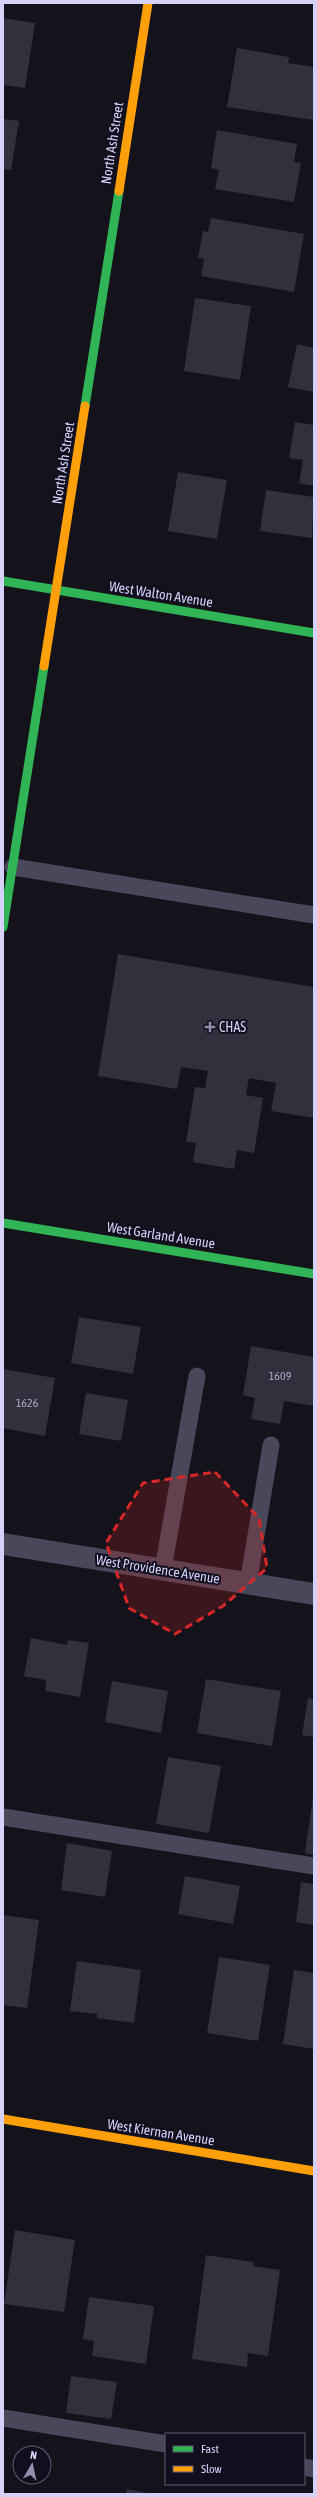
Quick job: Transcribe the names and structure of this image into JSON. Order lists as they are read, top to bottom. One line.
{"streets":{"street":["North Ash Street","West Walton Avenue","West Garland Avenue","West Providence Avenue","West Kiernan Avenue"]},"crossings":[["North Ash Street","West Walton Avenue"]],"places":{"health":["CHAS"]},"house_numbers":["1609","1626"],"legend":["Fast","Slow"],"north":"top"}
